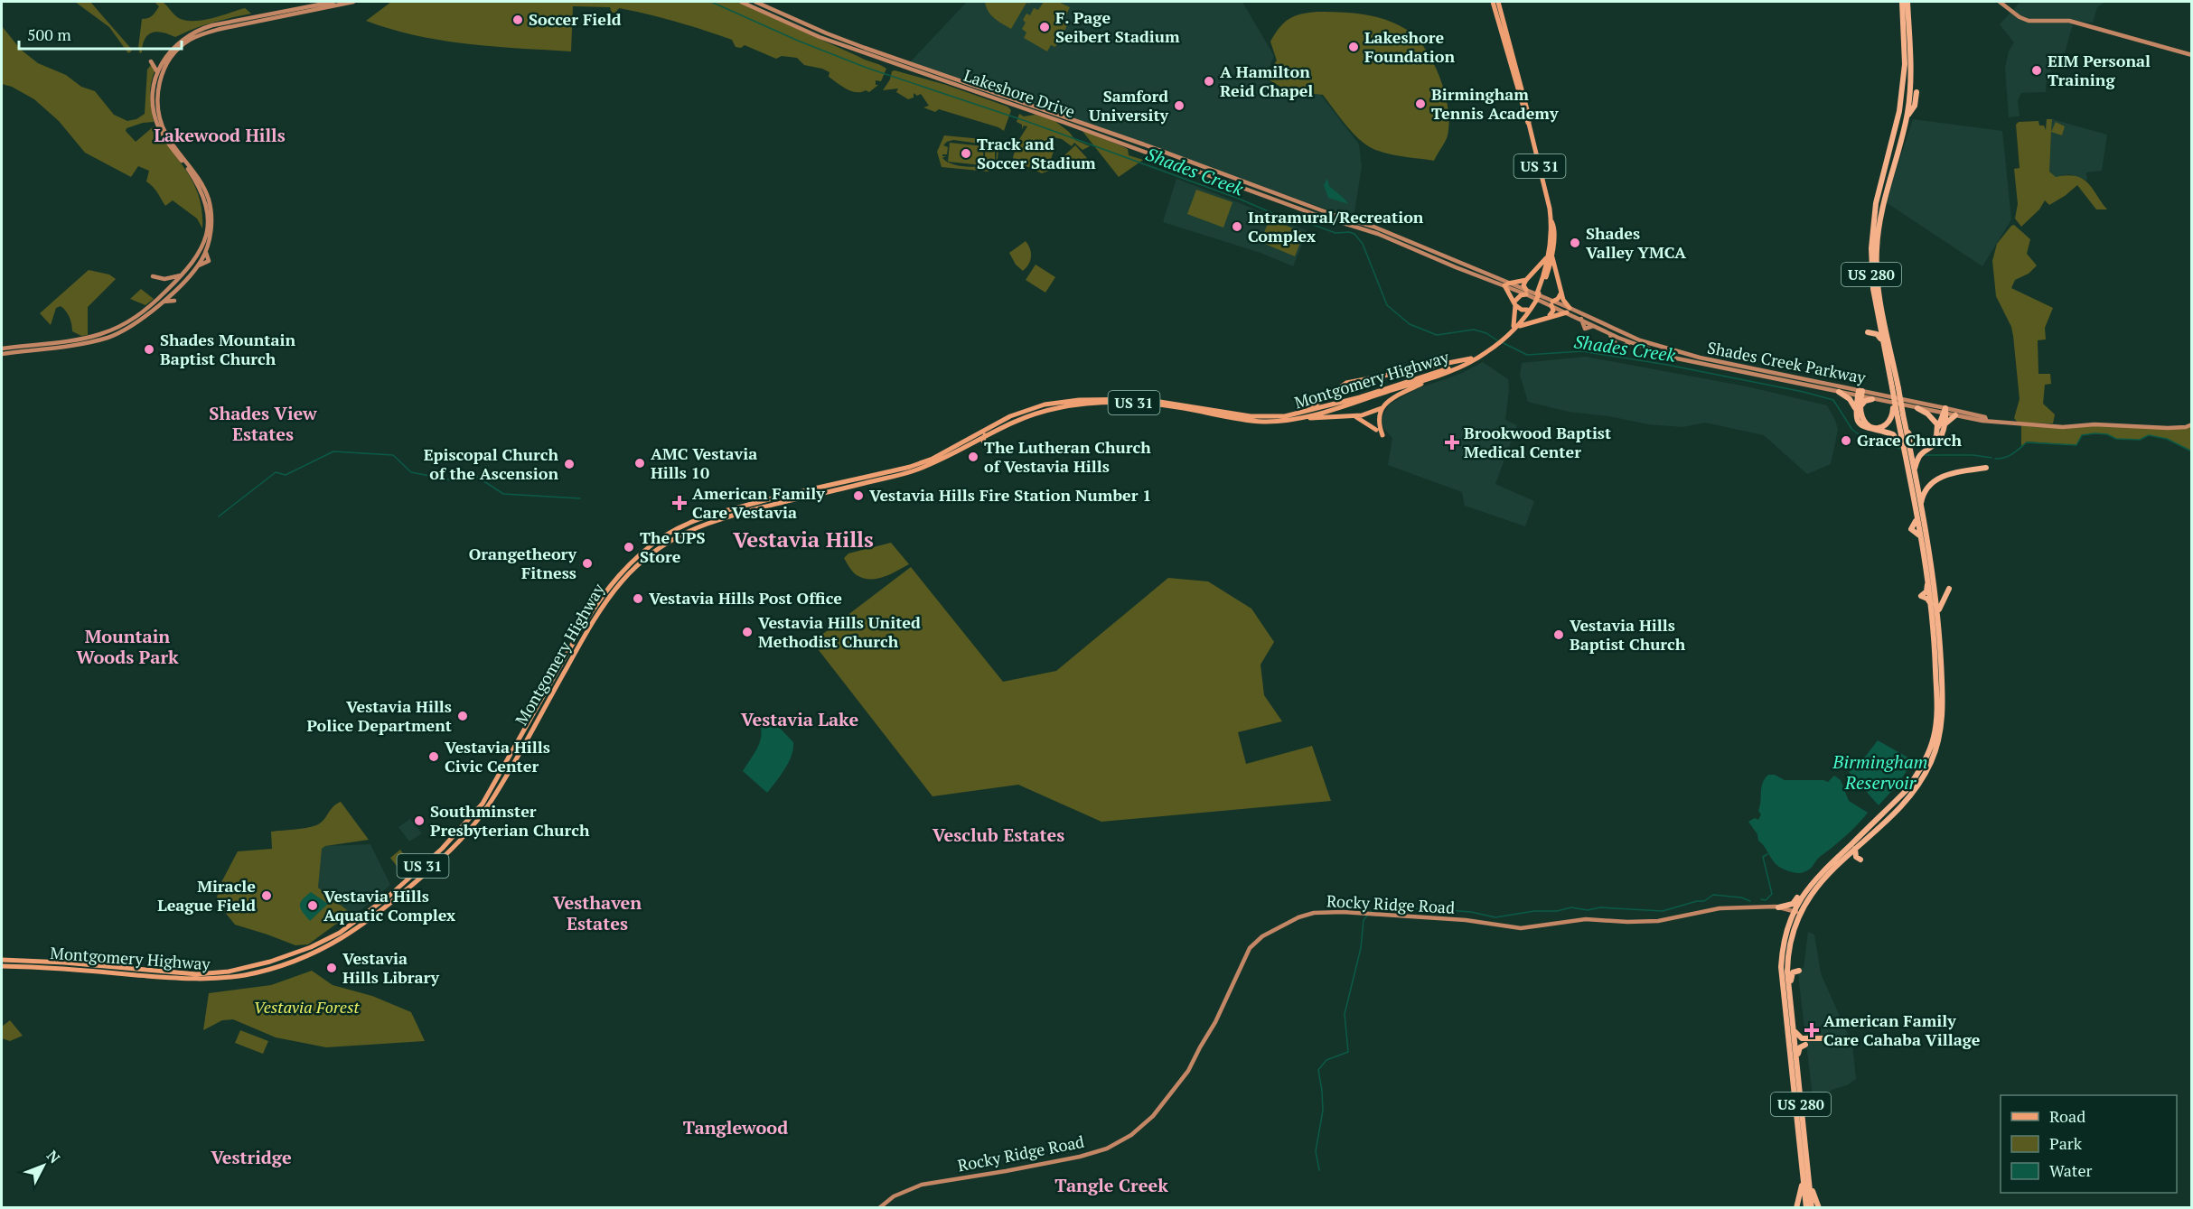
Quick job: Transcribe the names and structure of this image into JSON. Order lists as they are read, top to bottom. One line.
{"streets":{"highway":["US 280"],"main road":["Lakeshore Drive","US 31","Shades Creek Parkway","Montgomery Highway","Rocky Ridge Road"]},"crossings":[["Lakeshore Drive","Shades Creek Parkway"],["Lakeshore Drive","Montgomery Highway"],["US 31","Montgomery Highway"],["US 280","Rocky Ridge Road"],["Shades Creek Parkway","Montgomery Highway"]],"districts":["Lakewood Hills","Shades View Estates","Vestavia Hills","Mountain Woods Park","Vestavia Lake","Vesclub Estates","Vesthaven Estates","Tanglewood","Vestridge","Tangle Creek"],"water":["Shades Creek","Birmingham Reservoir"],"parks":["Vestavia Forest"],"places":{"other":["Soccer Field","F. Page Seibert Stadium","Lakeshore Foundation","EIM Personal Training","A Hamilton Reid Chapel","Birmingham Tennis Academy","Samford University","Track and Soccer Stadium","Intramural/Recreation Complex","Shades Valley YMCA","Shades Mountain Baptist Church","Grace Church","The Lutheran Church of Vestavia Hills","AMC Vestavia Hills 10","Episcopal Church of the Ascension","Vestavia Hills Fire Station Number 1","The UPS Store","Orangetheory Fitness","Vestavia Hills Post Office","Vestavia Hills United Methodist Church","Vestavia Hills Baptist Church","Vestavia Hills Police Department","Vestavia Hills Civic Center","Southminster Presbyterian Church","Miracle League Field","Vestavia Hills Aquatic Complex","Vestavia Hills Library"],"health":["Brookwood Baptist Medical Center","American Family Care Vestavia","American Family Care Cahaba Village"]},"legend":["Road","Park","Water"],"scale_bar":"500 m","north":"top right"}
